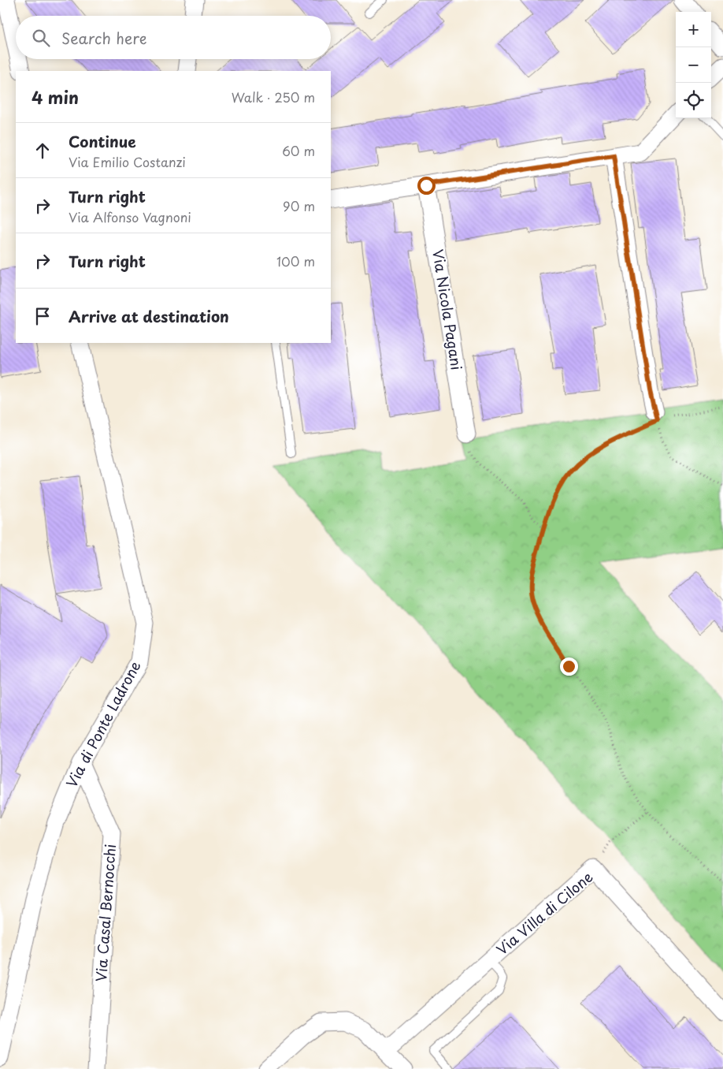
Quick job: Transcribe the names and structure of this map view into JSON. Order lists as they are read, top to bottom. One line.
{"streets":{"street":["Via Nicola Pagani","Via di Ponte Ladrone","Via Casal Bernocchi","Via Villa di Cilone"]},"crossings":[["Via di Ponte Ladrone","Via Casal Bernocchi"]],"page":{"map_buttons":["+","−"],"search":"Search here","heading":["4 min","Walk · 250 m"],"list":[["Continue","Via Emilio Costanzi","60 m"],["Turn right","Via Alfonso Vagnoni","90 m"],["Turn right","100 m"],"Arrive at destination"]}}
